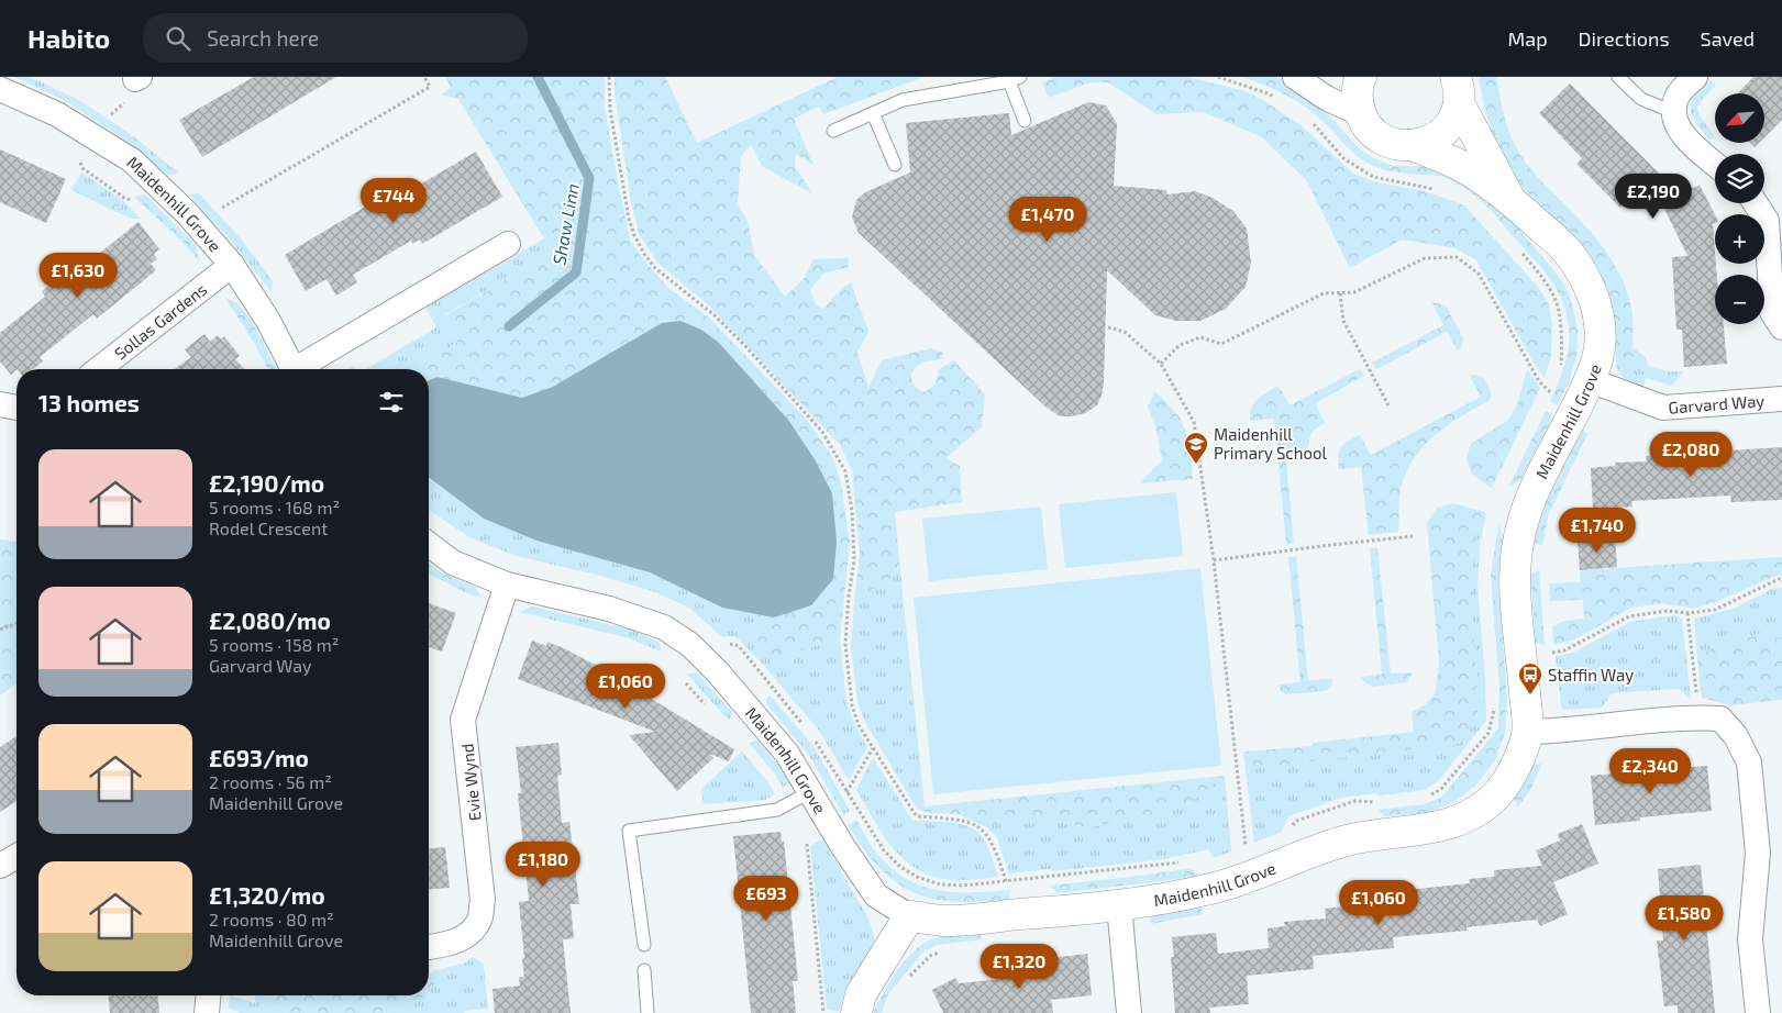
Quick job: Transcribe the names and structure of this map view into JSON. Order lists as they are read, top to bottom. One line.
{"streets":{"street":["Maidenhill Grove","Sollas Gardens","Garvard Way","Evie Wynd"]},"crossings":[["Maidenhill Grove","Sollas Gardens"],["Maidenhill Grove","Garvard Way"],["Maidenhill Grove","Evie Wynd"]],"water":["Shaw Linn"],"places":{"school or university":["Maidenhill Primary School"],"bus stop":["Staffin Way"]},"north":"bottom left","page":{"header":"Habito","search":"Search here","nav":["Map","Directions","Saved"],"map_buttons":["+","−"],"price":["£2,190","£744","£1,470","£1,630","£2,080","£1,740","£1,060","£2,340","£1,180","£693","£1,060","£1,580","£1,320"],"heading":"13 homes","list":[{"name":"£2,190/mo","note":"5 rooms · 168 m² · Rodel Crescent"},{"name":"£2,080/mo","note":"5 rooms · 158 m² · Garvard Way"},{"name":"£693/mo","note":"2 rooms · 56 m² · Maidenhill Grove"},{"name":"£1,320/mo","note":"2 rooms · 80 m² · Maidenhill Grove"}]}}
